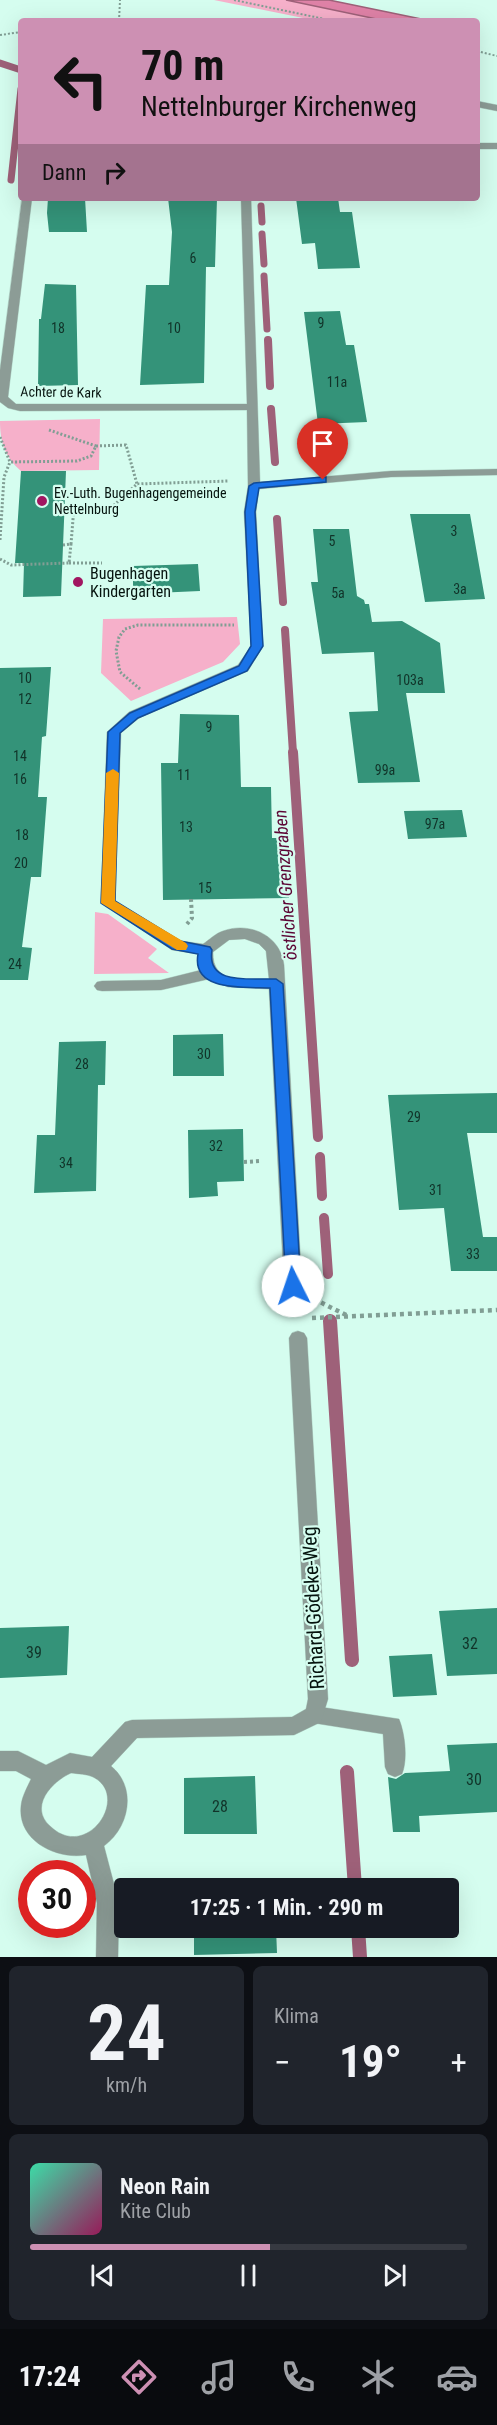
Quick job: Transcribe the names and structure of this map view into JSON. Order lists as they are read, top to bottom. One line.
{"streets":{"street":["Achter de Kark","Richard-Gödeke-Weg"]},"water":["östlicher Grenzgraben"],"places":["Ev.-Luth. Bugenhagengemeinde Nettelnburg","Bugenhagen Kindergarten"],"house_numbers":["6","9","18","10","11a","3","5","3a","5a","10","103a","12","9","14","99a","11","16","97a","13","18","20","15","24","30","28","29","32","34","31","33","32","39","30","28"],"page":{"turn":["70 m","Nettelnburger Kirchenweg"],"then":"Dann","limit":"30","trip":"17:25 · 1 Min. · 290 m","tile":[["24","km/h"],"Klima"],"heat":["−","19°","+"],"song":["Neon Rain","Kite Club"],"tabs":"17:24"}}
